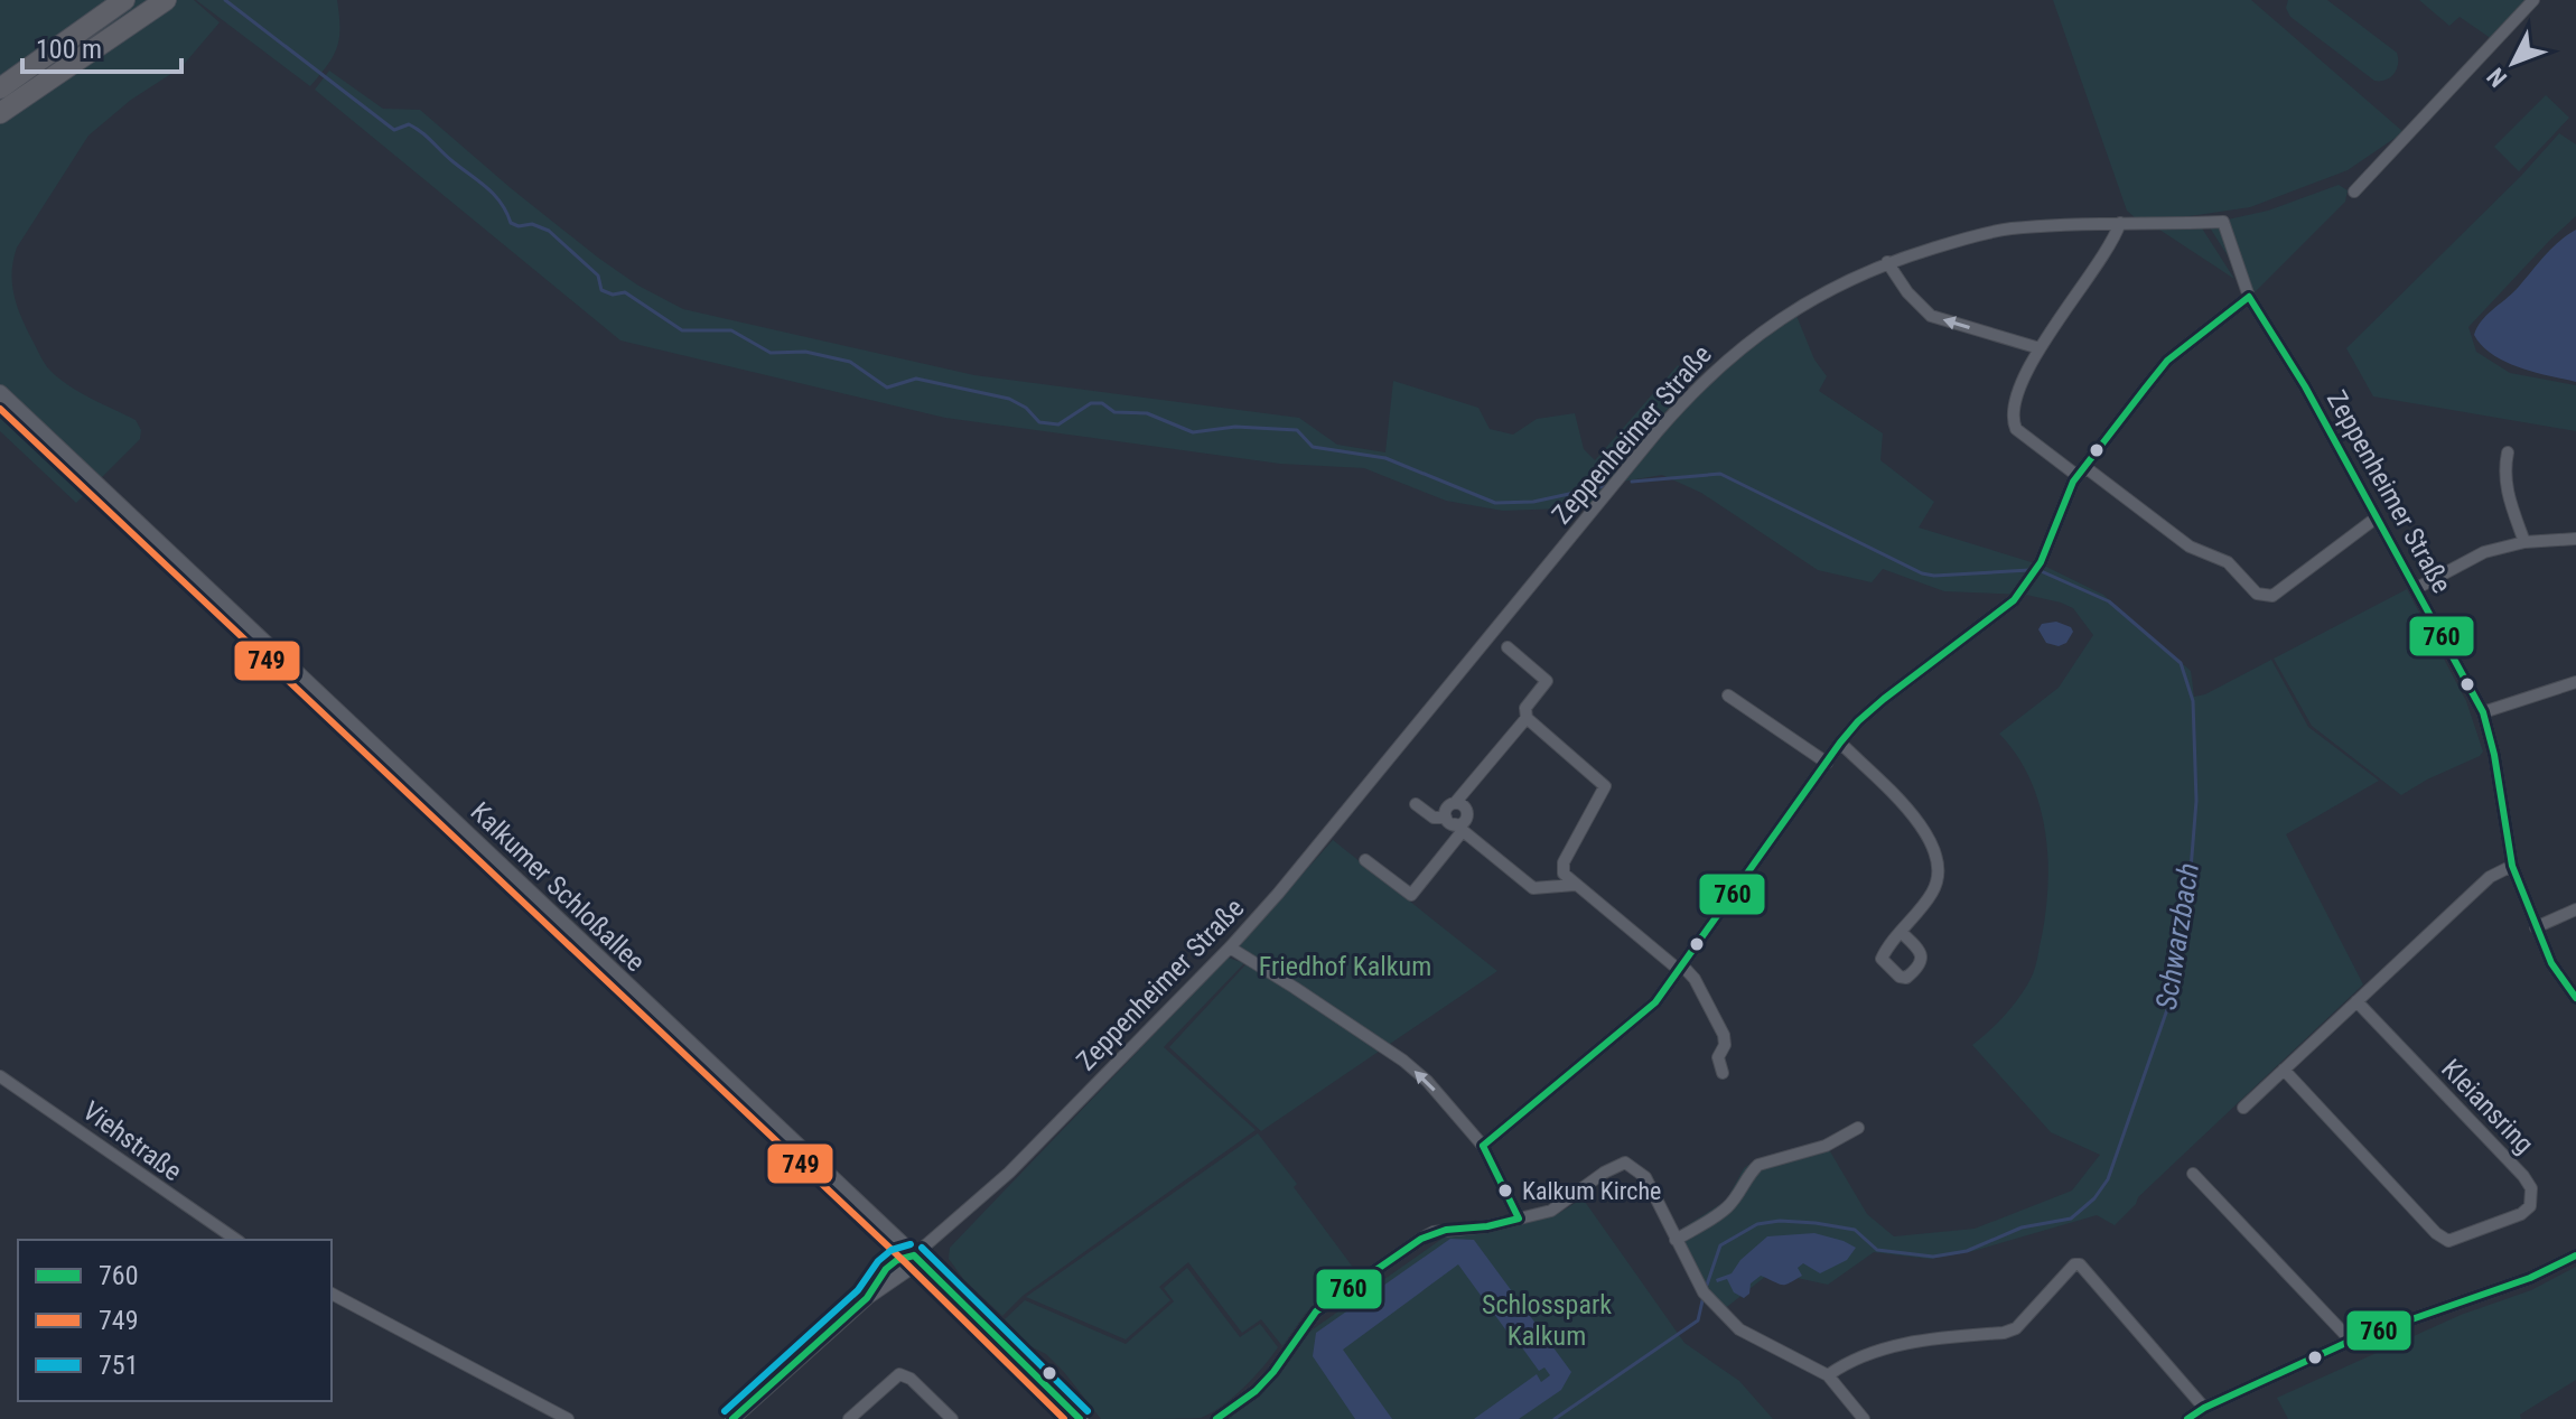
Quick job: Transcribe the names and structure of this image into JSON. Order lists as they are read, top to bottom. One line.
{"streets":{"main road":["Kalkumer Schloßallee"],"street":["Zeppenheimer Straße","Kleiansring","Viehstraße"]},"crossings":[["Zeppenheimer Straße","Kalkumer Schloßallee"]],"water":["Schwarzbach"],"parks":["Friedhof Kalkum","Schlosspark Kalkum"],"places":["Kalkum Kirche"],"lines":["transit line 760","transit line 749","transit line 751"],"legend":["760","749","751"],"scale_bar":"100 m","north":"bottom left"}
